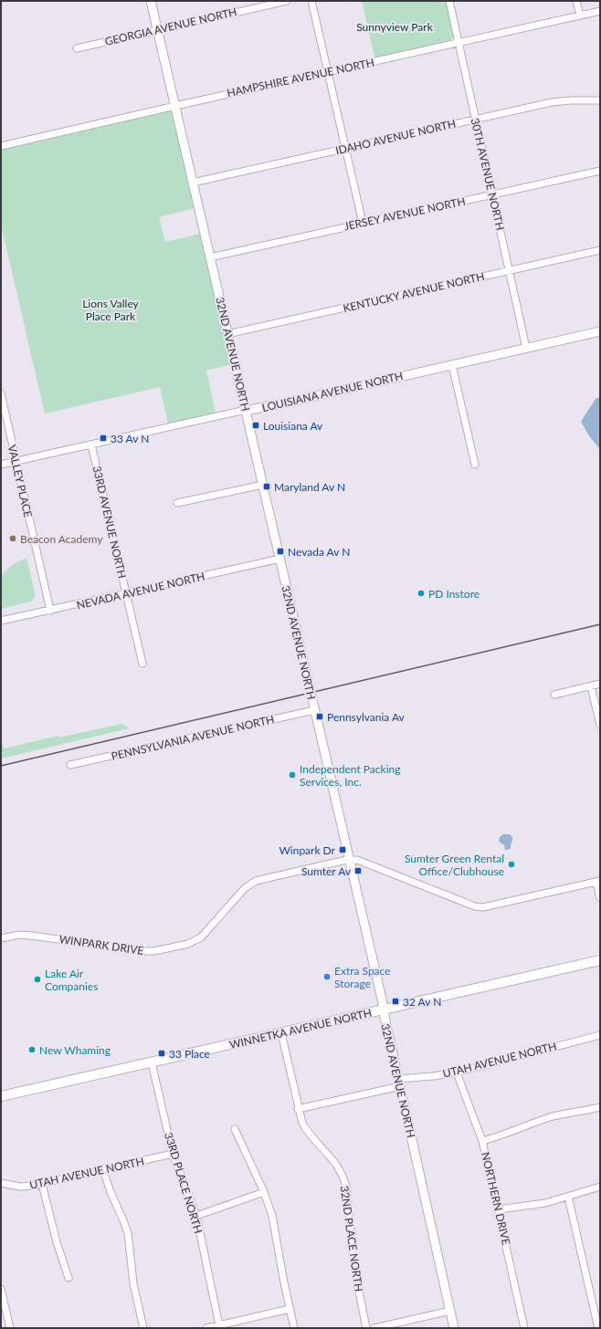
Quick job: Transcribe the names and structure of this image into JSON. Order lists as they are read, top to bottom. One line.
{"streets":{"main road":["WINNETKA AVENUE NORTH"],"street":["GEORGIA AVENUE NORTH","HAMPSHIRE AVENUE NORTH","IDAHO AVENUE NORTH","30TH AVENUE NORTH","JERSEY AVENUE NORTH","KENTUCKY AVENUE NORTH","32ND AVENUE NORTH","LOUISIANA AVENUE NORTH","VALLEY PLACE","33RD AVENUE NORTH","NEVADA AVENUE NORTH","PENNSYLVANIA AVENUE NORTH","WINPARK DRIVE","UTAH AVENUE NORTH","33RD PLACE NORTH","NORTHERN DRIVE","32ND PLACE NORTH"]},"crossings":[["GEORGIA AVENUE NORTH","32ND AVENUE NORTH"],["HAMPSHIRE AVENUE NORTH","30TH AVENUE NORTH"],["HAMPSHIRE AVENUE NORTH","32ND AVENUE NORTH"],["IDAHO AVENUE NORTH","30TH AVENUE NORTH"],["IDAHO AVENUE NORTH","32ND AVENUE NORTH"],["30TH AVENUE NORTH","JERSEY AVENUE NORTH"],["30TH AVENUE NORTH","KENTUCKY AVENUE NORTH"],["30TH AVENUE NORTH","LOUISIANA AVENUE NORTH"],["JERSEY AVENUE NORTH","32ND AVENUE NORTH"],["KENTUCKY AVENUE NORTH","32ND AVENUE NORTH"],["32ND AVENUE NORTH","LOUISIANA AVENUE NORTH"],["32ND AVENUE NORTH","NEVADA AVENUE NORTH"],["32ND AVENUE NORTH","PENNSYLVANIA AVENUE NORTH"],["32ND AVENUE NORTH","WINPARK DRIVE"],["32ND AVENUE NORTH","WINNETKA AVENUE NORTH"],["32ND AVENUE NORTH","UTAH AVENUE NORTH"],["LOUISIANA AVENUE NORTH","VALLEY PLACE"],["LOUISIANA AVENUE NORTH","33RD AVENUE NORTH"],["VALLEY PLACE","NEVADA AVENUE NORTH"],["33RD AVENUE NORTH","NEVADA AVENUE NORTH"],["WINNETKA AVENUE NORTH","33RD PLACE NORTH"],["WINNETKA AVENUE NORTH","32ND PLACE NORTH"],["UTAH AVENUE NORTH","33RD PLACE NORTH"],["UTAH AVENUE NORTH","NORTHERN DRIVE"],["UTAH AVENUE NORTH","32ND PLACE NORTH"]],"parks":["Sunnyview Park","Lions Valley Place Park"],"places":{"transit":["Louisiana Av","33 Av N","Maryland Av N","Nevada Av N","Pennsylvania Av","Winpark Dr","Sumter Av","32 Av N","33 Place"],"other":["Beacon Academy","PD Instore","Independent Packing Services, Inc.","Sumter Green Rental Office/Clubhouse","Extra Space Storage","Lake Air Companies","New Whaming"]}}
